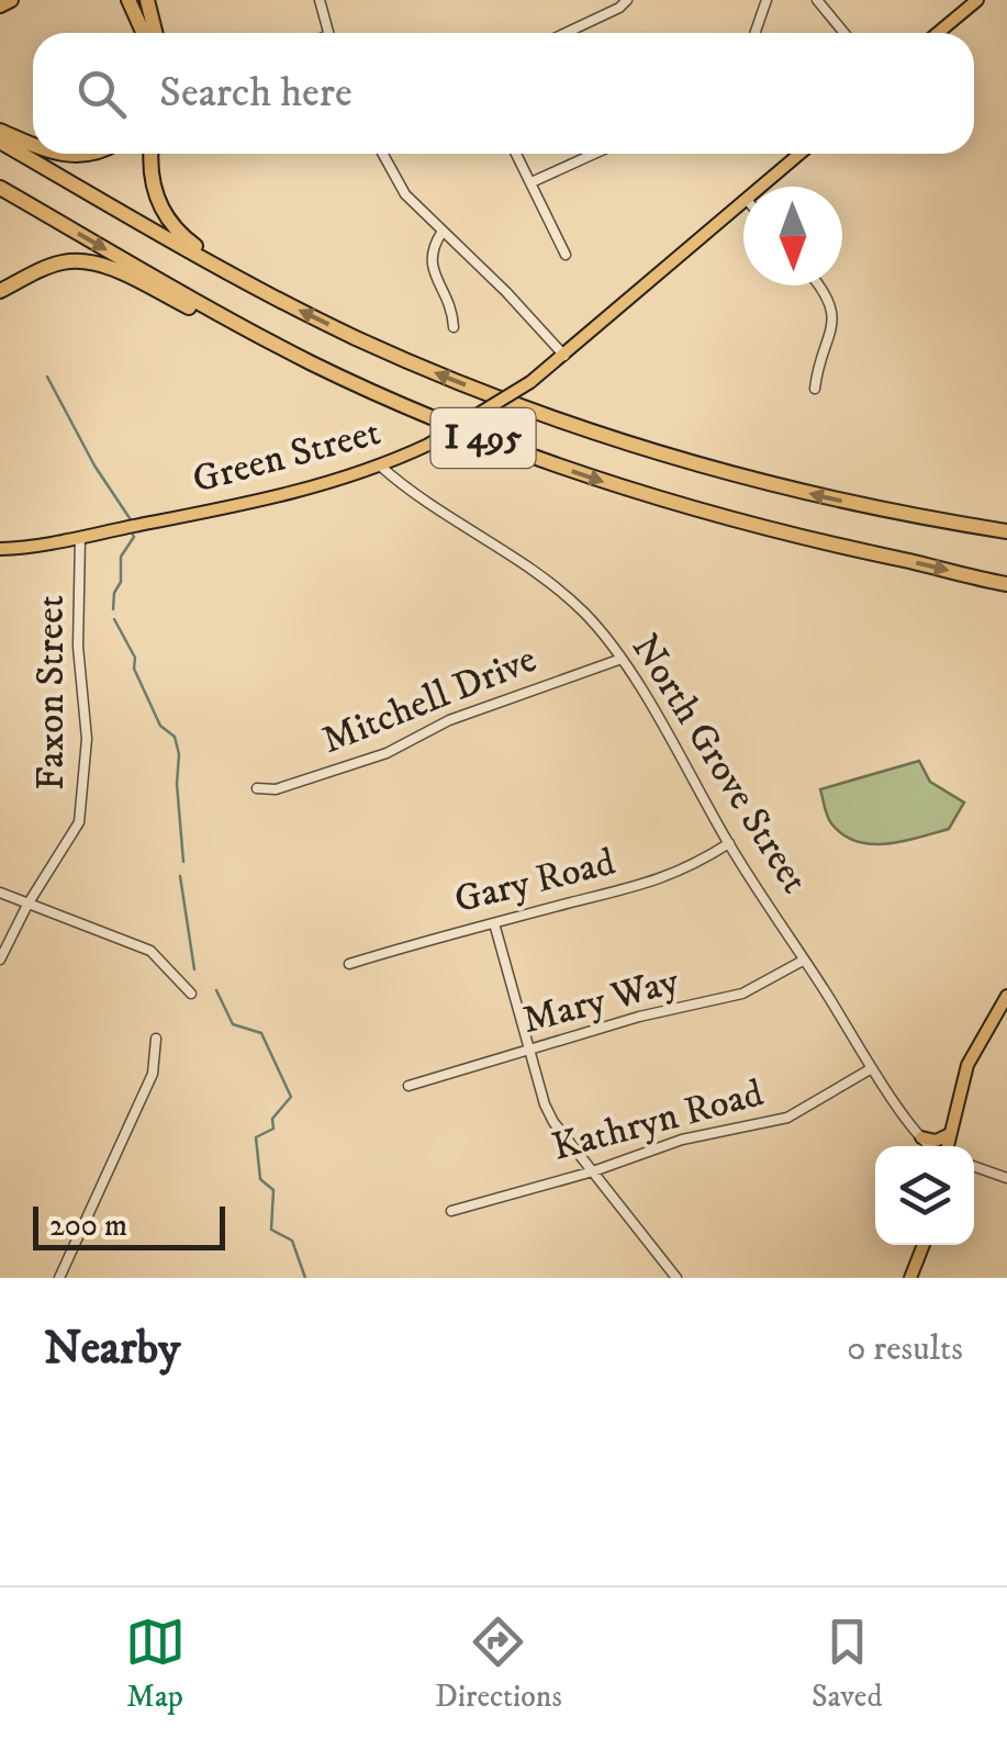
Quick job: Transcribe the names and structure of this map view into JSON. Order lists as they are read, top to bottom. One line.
{"streets":{"highway":["I 495"],"main road":["Green Street"],"street":["Faxon Street","Mitchell Drive","North Grove Street","Gary Road","Mary Way","Kathryn Road"]},"crossings":[["Green Street","Faxon Street"],["Green Street","North Grove Street"],["Mitchell Drive","North Grove Street"],["North Grove Street","Gary Road"],["North Grove Street","Mary Way"],["North Grove Street","Kathryn Road"]],"scale_bar":"200 m","north":"bottom","page":{"search":"Search here","scale":"200 m","heading":["Nearby","0 results"],"nav":["Map","Directions","Saved"]}}
